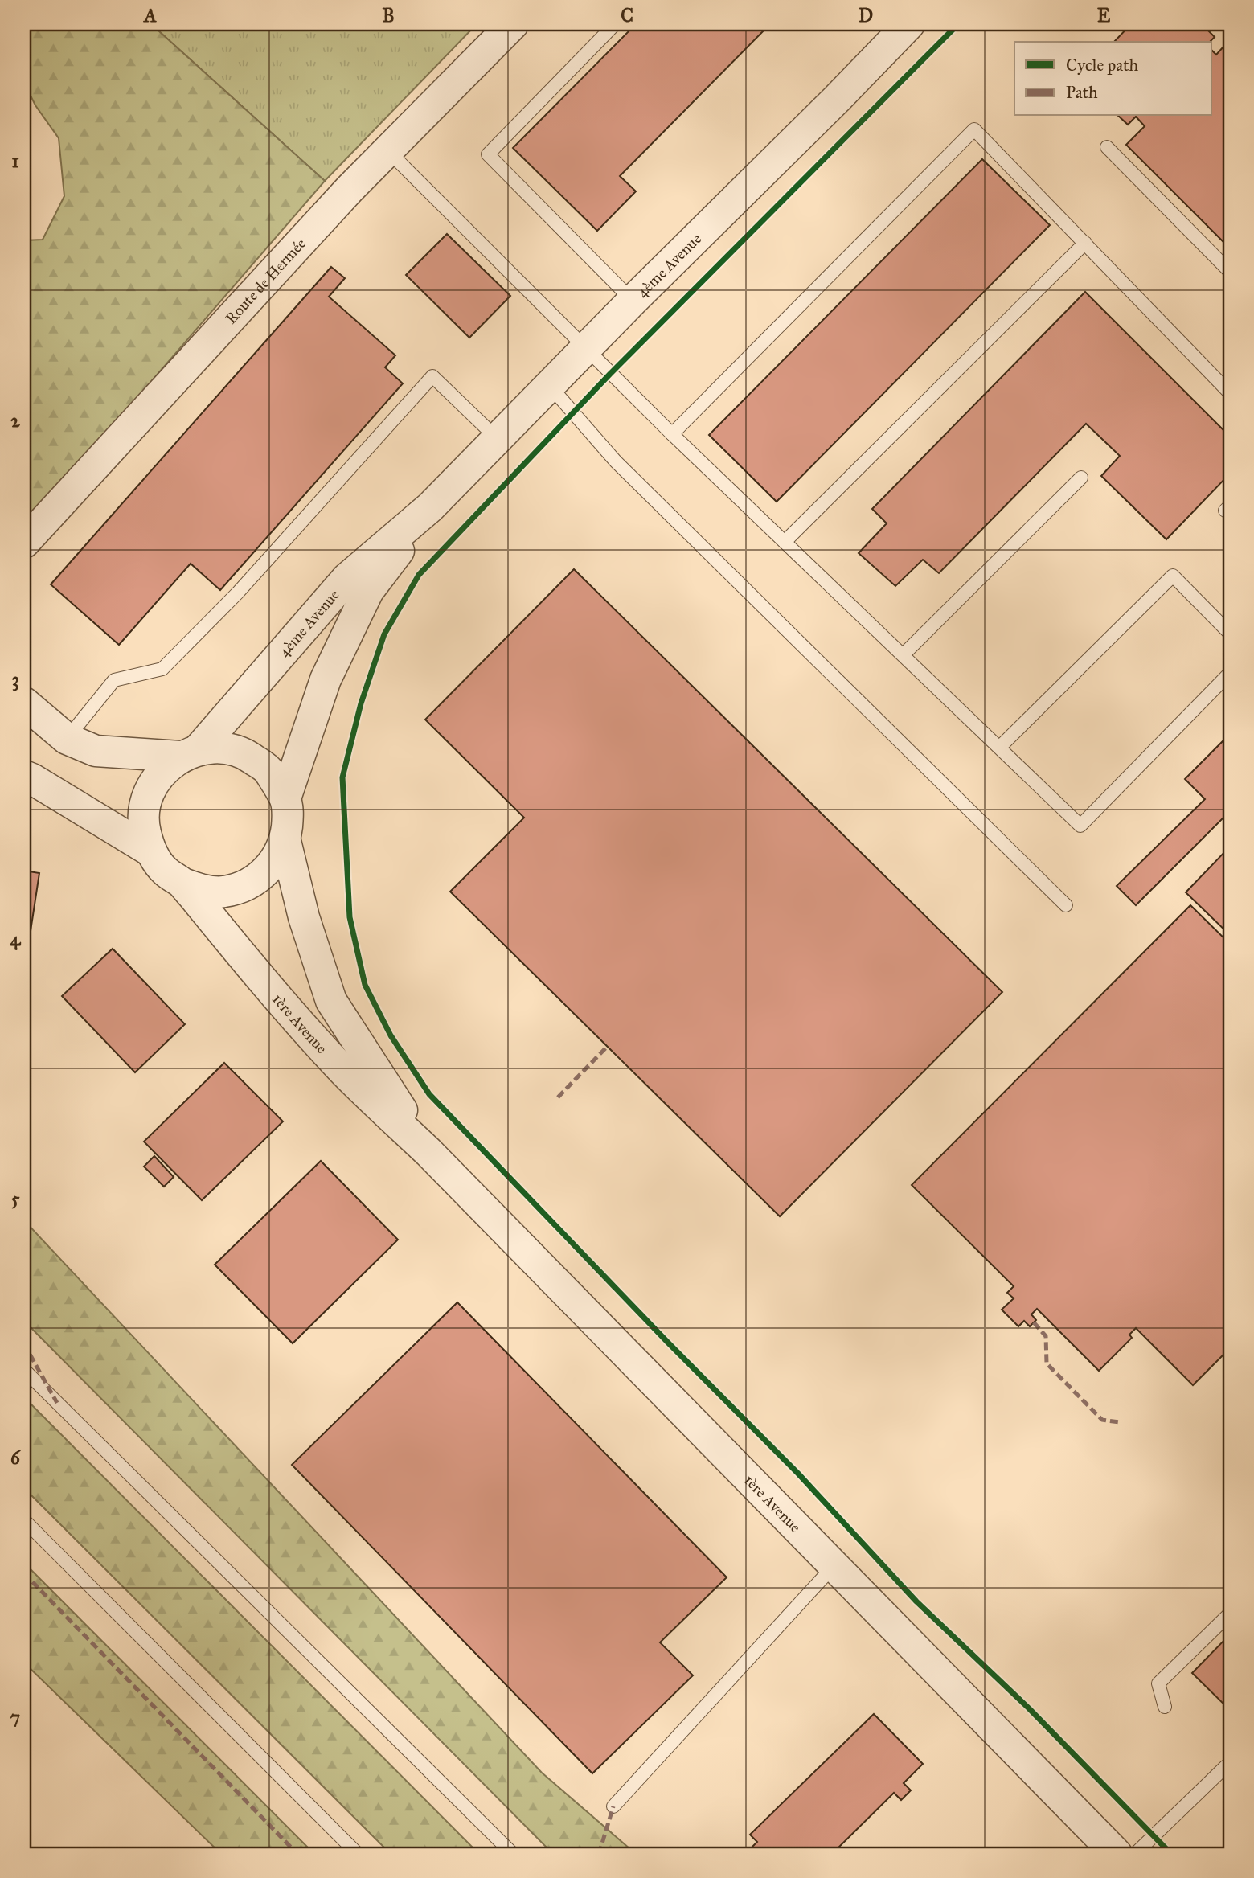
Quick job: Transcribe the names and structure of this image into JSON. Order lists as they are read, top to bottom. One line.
{"streets":{"street":["4ème Avenue","Route de Hermée","1ère Avenue"]},"crossings":[["4ème Avenue","1ère Avenue"]],"legend":["Cycle path","Path"],"grid":{"columns":["A","B","C","D","E"],"rows":["1","2","3","4","5","6","7"]}}
